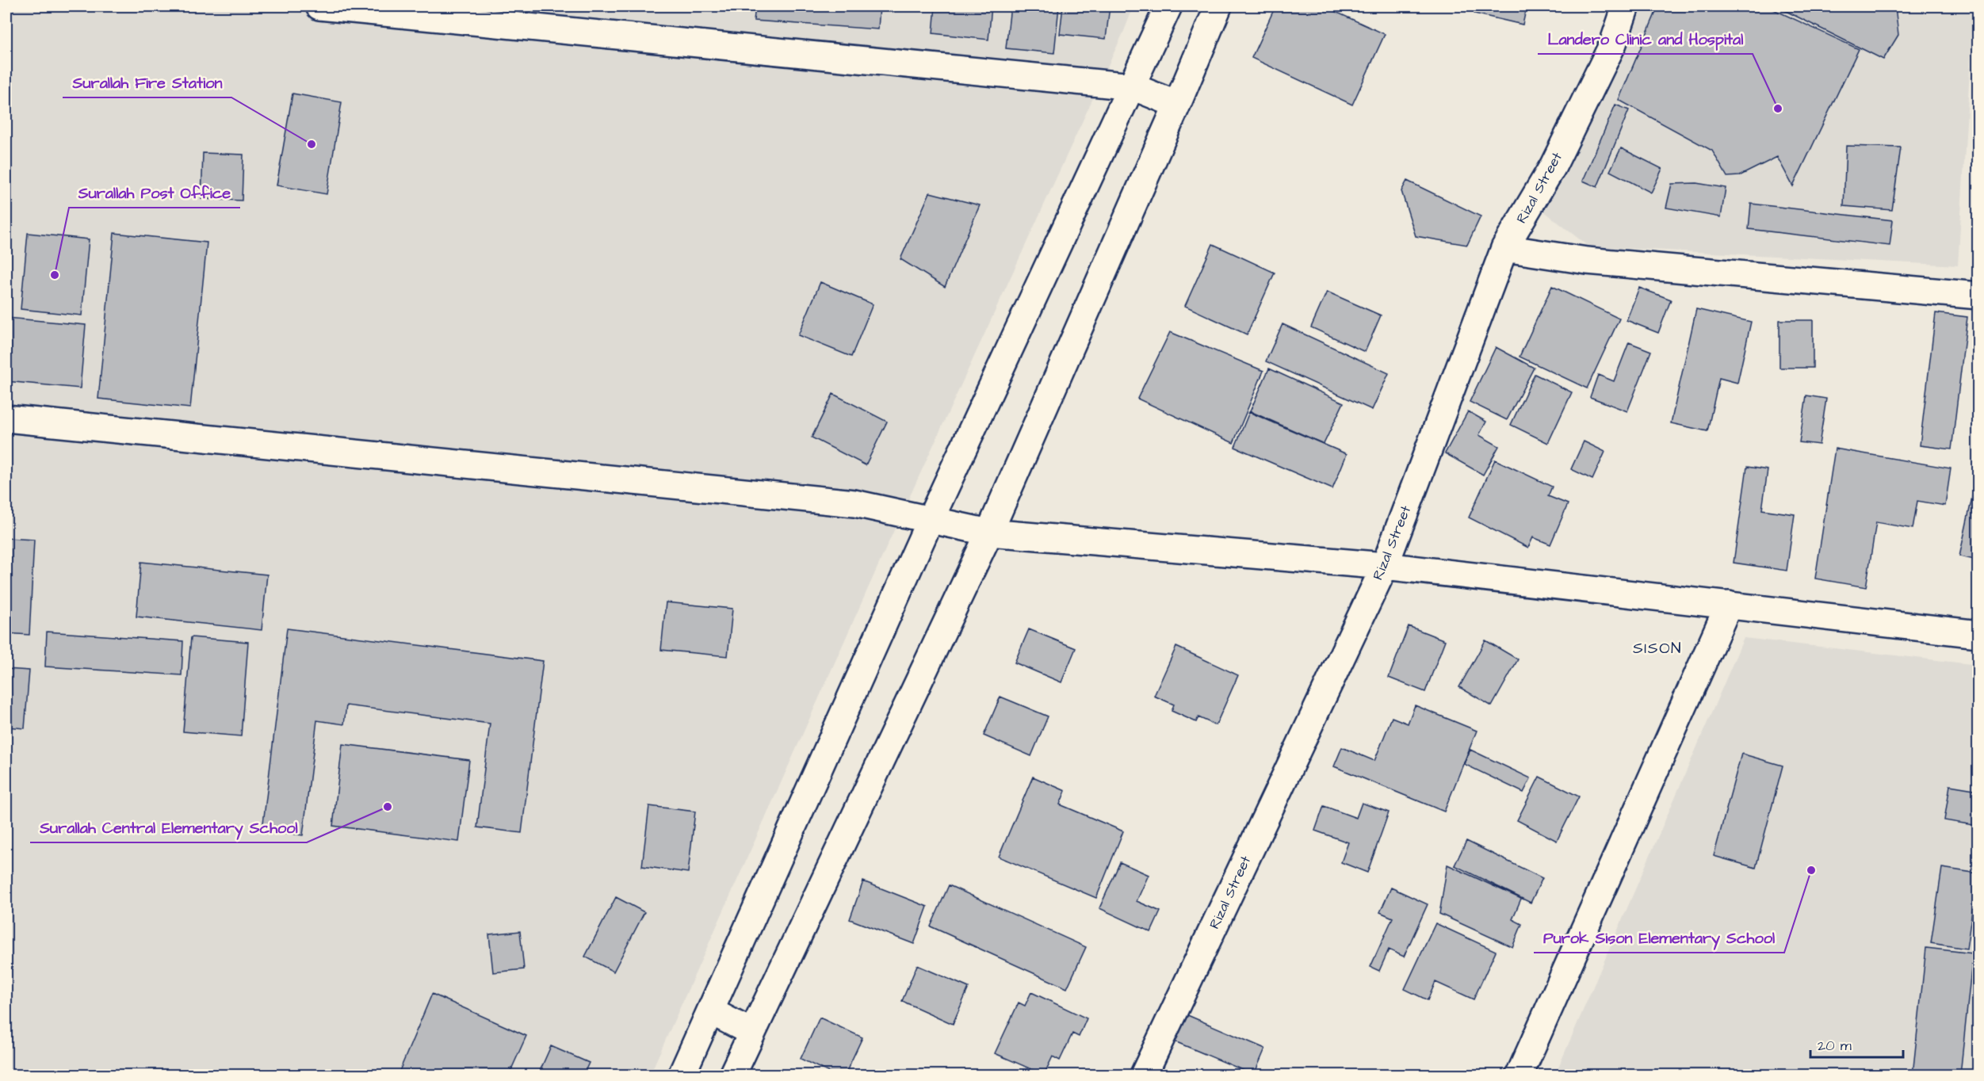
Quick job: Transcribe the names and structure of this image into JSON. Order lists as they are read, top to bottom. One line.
{"streets":{"street":["Rizal Street"]},"districts":["SISON"],"places":["Landero Clinic and Hospital","Surallah Fire Station","Surallah Post Office","Surallah Central Elementary School","Purok Sison Elementary School"],"scale_bar":"20 m"}
